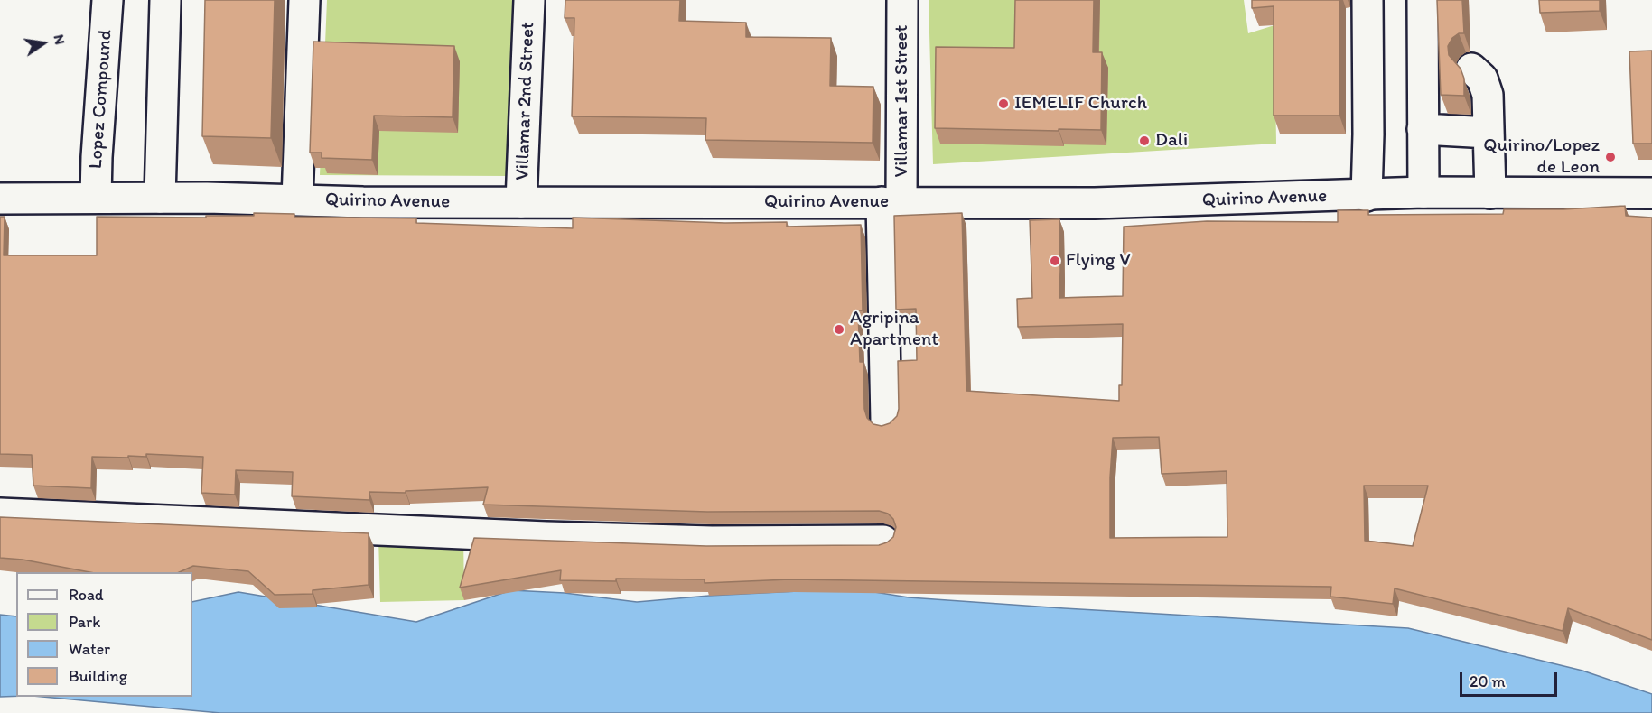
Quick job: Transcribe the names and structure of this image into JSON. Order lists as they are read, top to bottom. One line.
{"streets":{"street":["Lopez Compound","Villamar 2nd Street","Villamar 1st Street","Quirino Avenue"]},"crossings":[["Lopez Compound","Quirino Avenue"],["Villamar 2nd Street","Quirino Avenue"],["Villamar 1st Street","Quirino Avenue"]],"places":["IEMELIF Church","Dali","Quirino/Lopez de Leon","Flying V","Agripina Apartment"],"legend":["Road","Park","Water","Building"],"scale_bar":"20 m","north":"right"}
